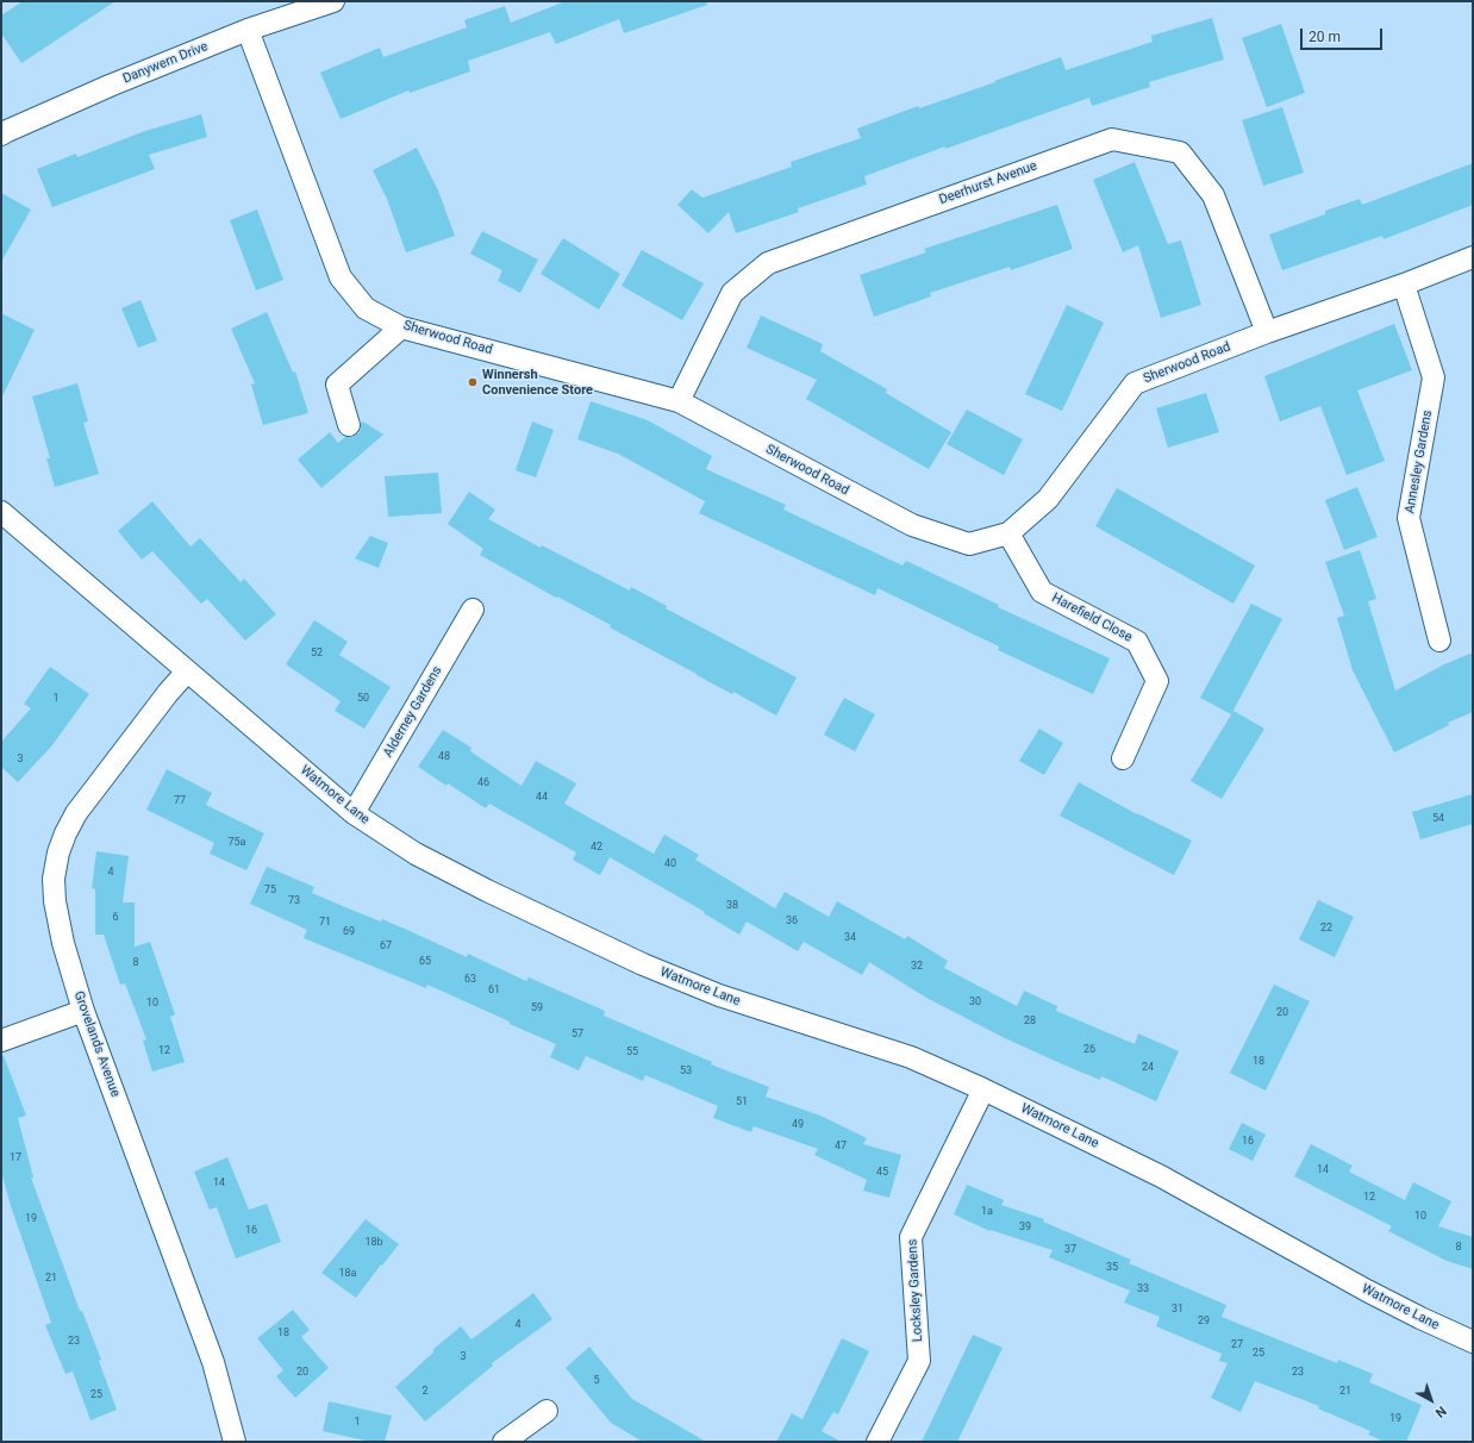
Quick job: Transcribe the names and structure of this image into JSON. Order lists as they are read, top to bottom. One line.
{"streets":{"street":["Danywern Drive","Deerhurst Avenue","Sherwood Road","Annesley Gardens","Harefield Close","Alderney Gardens","Watmore Lane","Grovelands Avenue","Locksley Gardens"]},"crossings":[["Danywern Drive","Sherwood Road"],["Deerhurst Avenue","Sherwood Road"],["Sherwood Road","Annesley Gardens"],["Sherwood Road","Harefield Close"],["Alderney Gardens","Watmore Lane"],["Watmore Lane","Grovelands Avenue"],["Watmore Lane","Locksley Gardens"]],"places":["Winnersh Convenience Store"],"house_numbers":["52","1","50","48","3","46","44","77","54","75a","42","40","4","75","73","38","6","36","71","22","69","34","67","65","8","32","63","61","30","10","59","20","28","57","26","12","55","18","24","53","51","49","16","47","17","14","45","14","12","1a","10","19","39","16","18b","8","37","35","18a","21","33","31","29","4","18","23","27","25","3","20","23","5","2","21","25","19","1"],"scale_bar":"20 m","north":"bottom right"}
